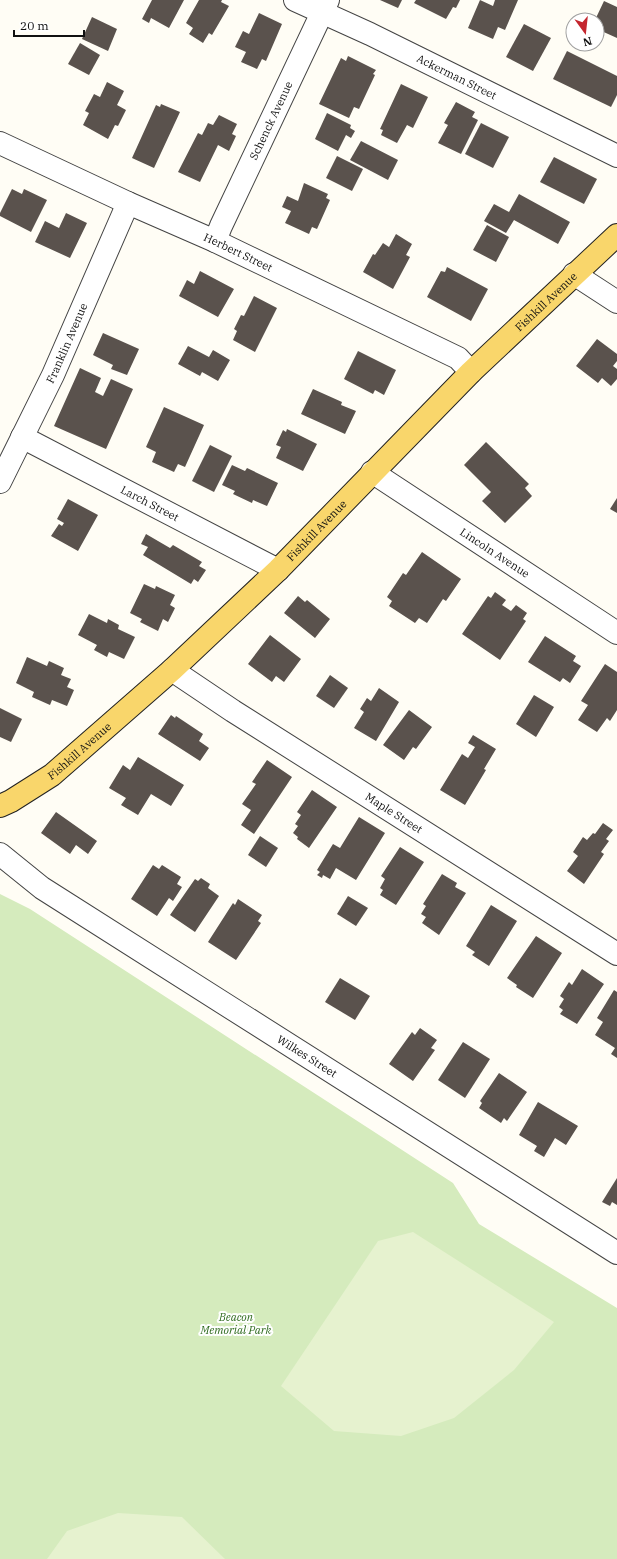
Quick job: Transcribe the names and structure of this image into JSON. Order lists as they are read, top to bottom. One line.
{"streets":{"main road":["Fishkill Avenue"],"street":["Ackerman Street","Schenck Avenue","Herbert Street","Franklin Avenue","Larch Street","Lincoln Avenue","Maple Street","Wilkes Street"]},"crossings":[["Ackerman Street","Schenck Avenue"],["Schenck Avenue","Herbert Street"],["Herbert Street","Fishkill Avenue"],["Herbert Street","Franklin Avenue"],["Fishkill Avenue","Larch Street"],["Fishkill Avenue","Lincoln Avenue"],["Fishkill Avenue","Maple Street"],["Franklin Avenue","Larch Street"]],"parks":["Beacon Memorial Park"],"scale_bar":"20 m","north":"bottom"}
